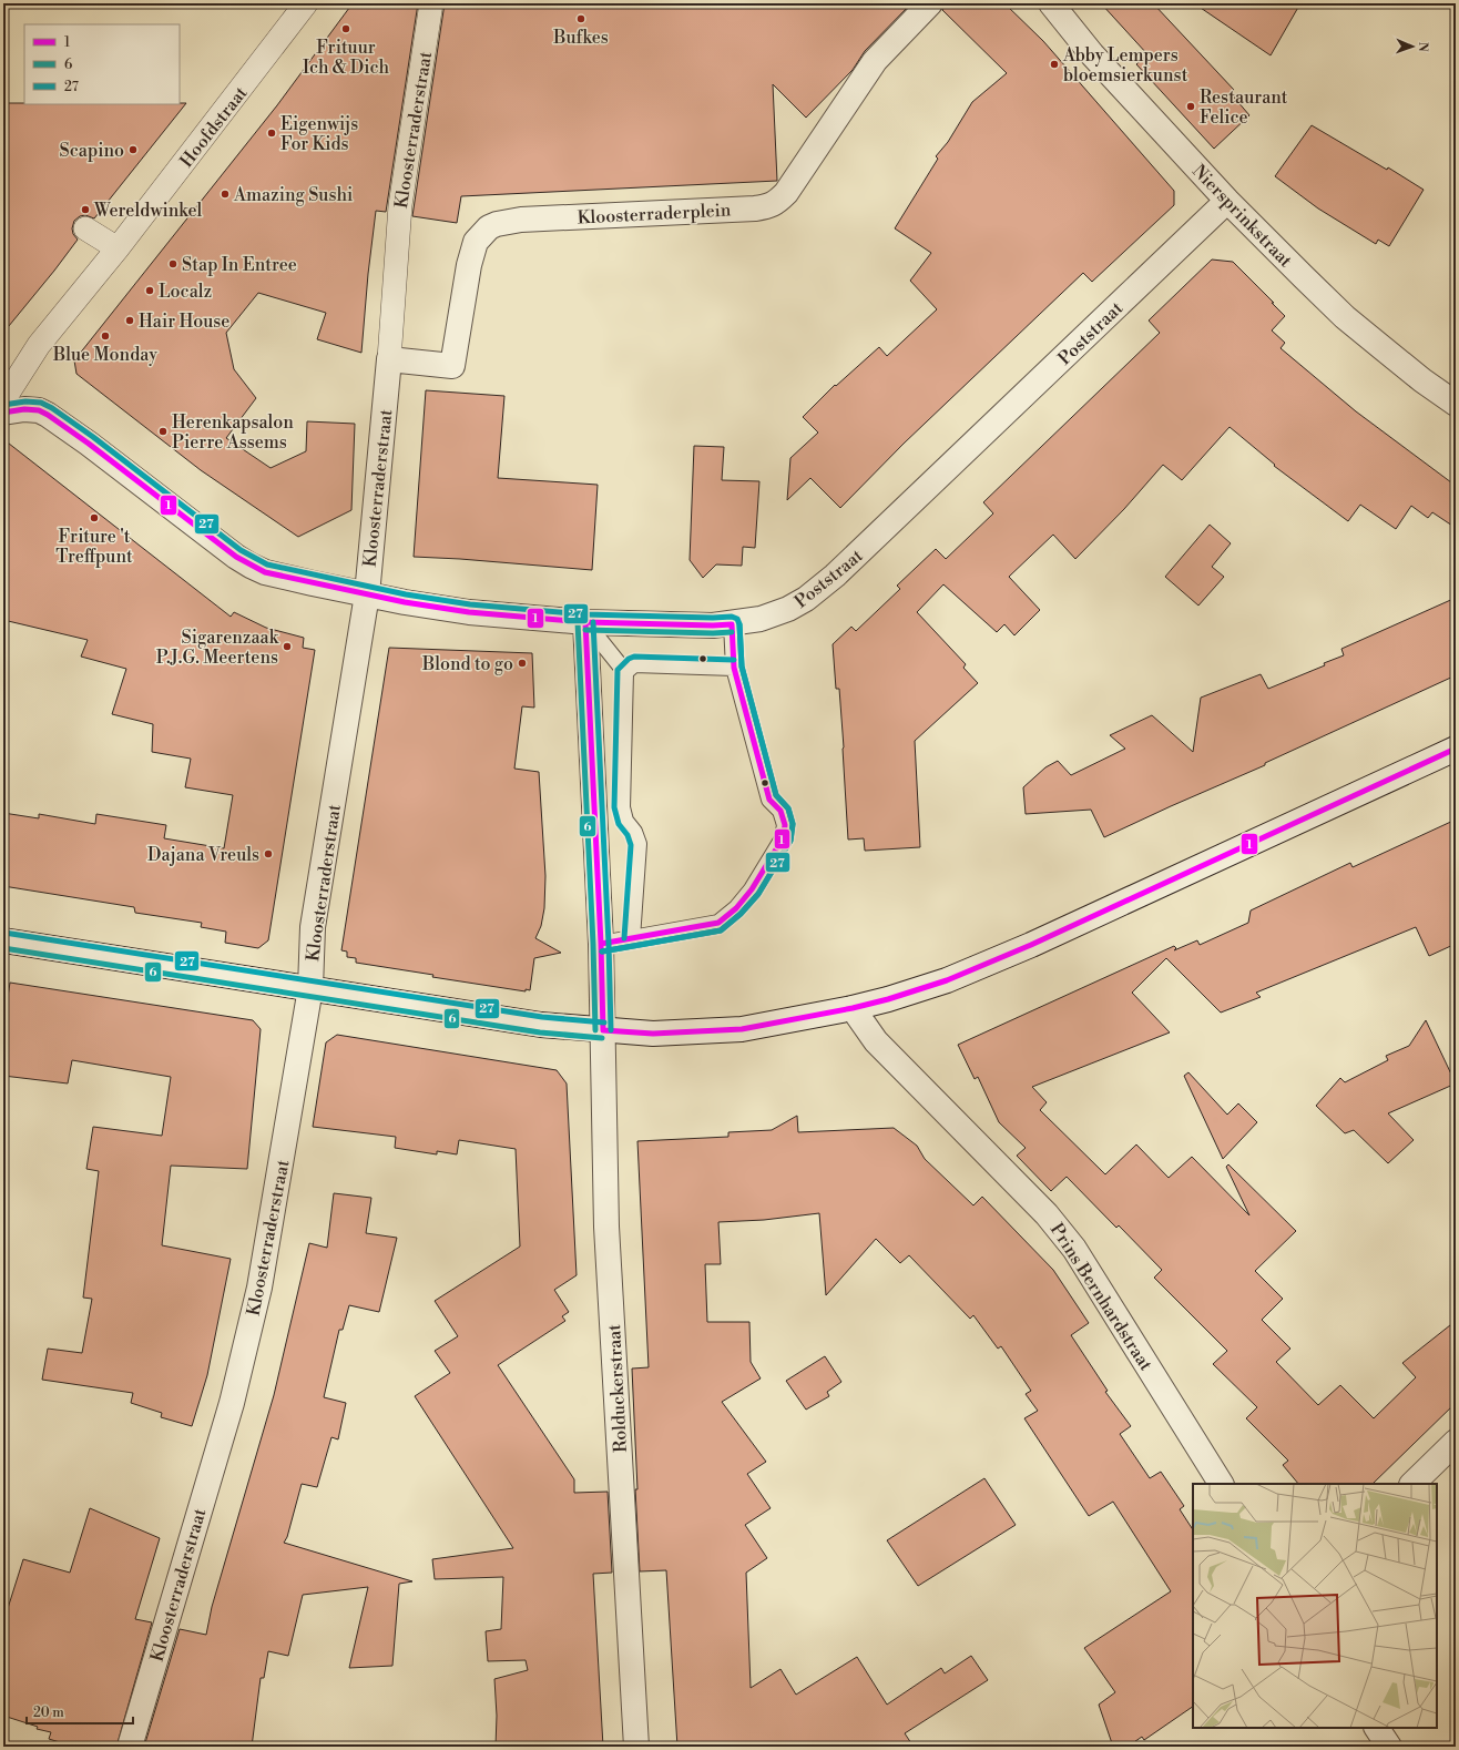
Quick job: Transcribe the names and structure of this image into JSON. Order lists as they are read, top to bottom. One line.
{"streets":{"street":["Hoofdstraat","Kloosterraderstraat","Kloosterraderplein","Niersprinkstraat","Poststraat","Prins Bernhardstraat","Rolduckerstraat"]},"crossings":[["Kloosterraderstraat","Kloosterraderplein"],["Kloosterraderstraat","Poststraat"],["Niersprinkstraat","Poststraat"],["Poststraat","Rolduckerstraat"]],"places":["Bufkes","Frituur Ich & Dich","Abby Lempers bloemsierkunst","Restaurant Felice","Eigenwijs For Kids","Scapino","Amazing Sushi","Wereldwinkel","Stap In Entree","Localz","Hair House","Blue Monday","Herenkapsalon Pierre Assems","Friture 't Treffpunt","Sigarenzaak P.J.G. Meertens","Blond to go","Dajana Vreuls"],"lines":["transit line 27","transit line 1","transit line 6"],"legend":["1","6","27"],"scale_bar":"20 m","north":"right"}
